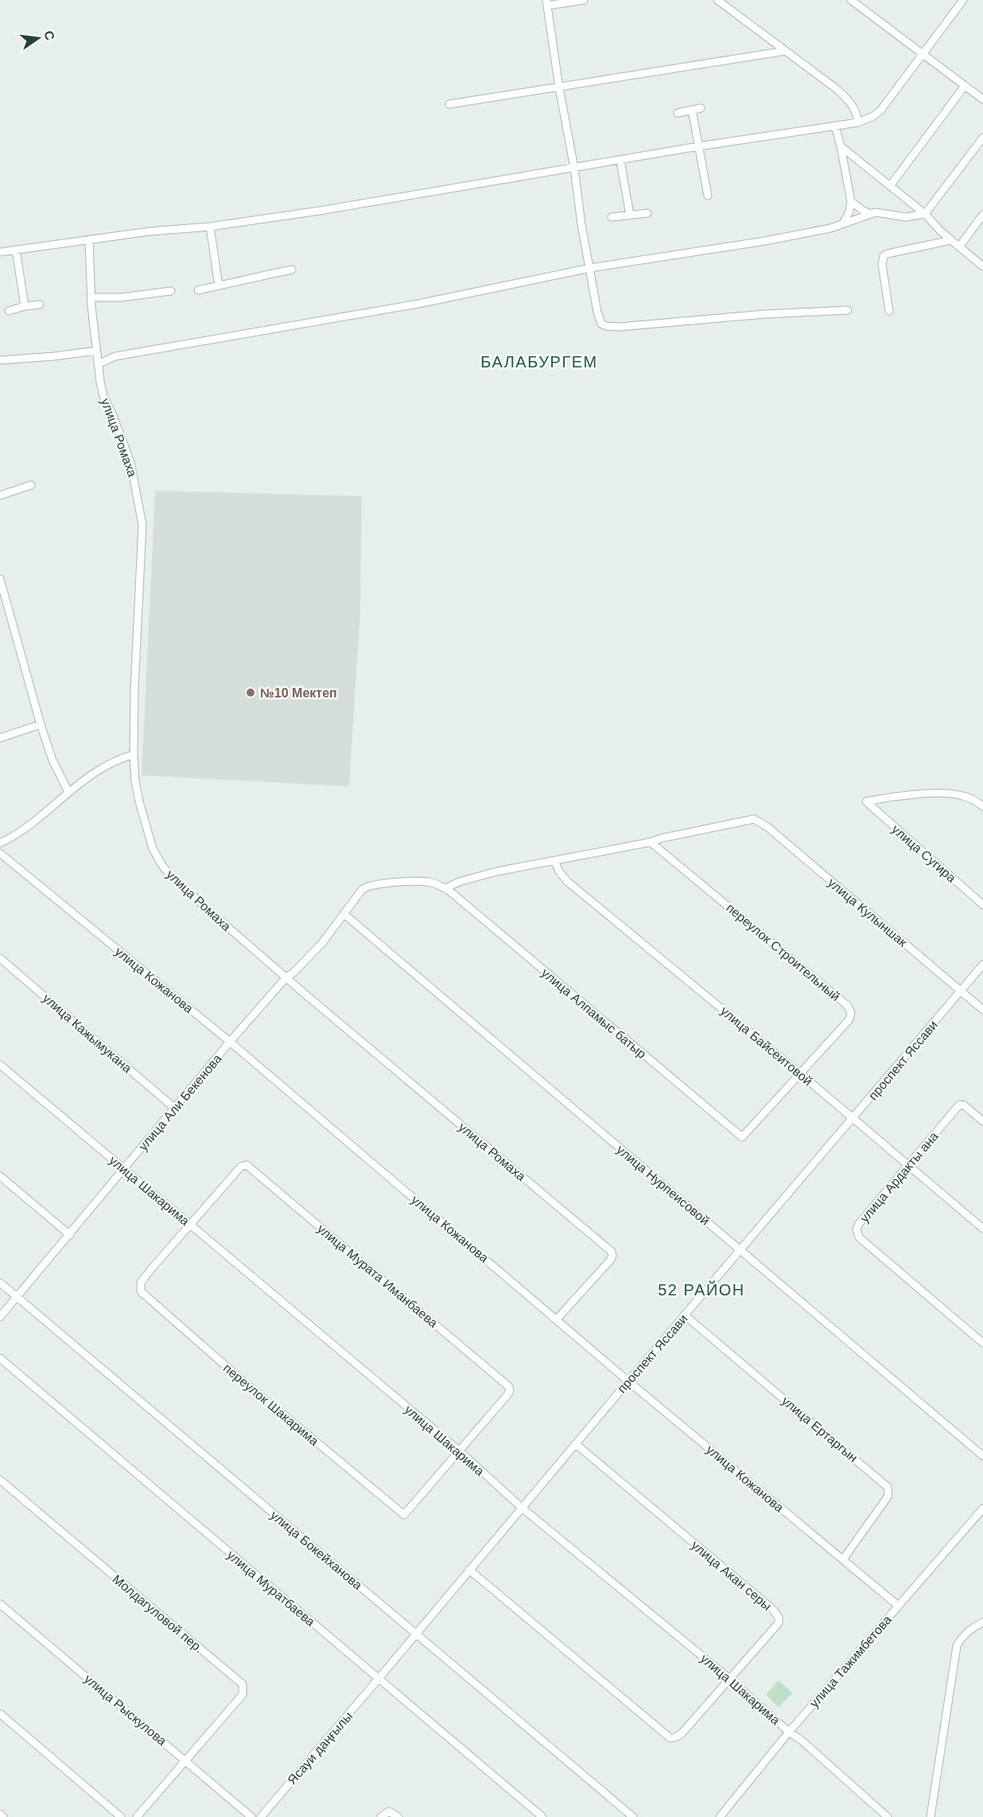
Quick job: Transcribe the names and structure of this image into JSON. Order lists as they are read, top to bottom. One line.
{"streets":{"street":["улица Ромаха","улица Сугира","улица Кулыншак","переулок Строительный","улица Кожанова","улица Алпамыс батыр","улица Кажымукана","улица Байсеитовой","проспект Яссави","улица Али Бекенова","улица Ардакты ана","улица Нурпеисовой","улица Шакарима","улица Мурата Иманбаева","переулок Шакарима","улица Ертаргын","улица Бокейханова","улица Акан серы","улица Муратбаева","Молдагуловой пер.","улица Тажимбетова","улица Рыскулова","Ясауи даңғылы"]},"crossings":[["улица Ромаха","улица Кожанова"],["улица Ромаха","улица Али Бекенова"],["улица Кулыншак","переулок Строительный"],["улица Кулыншак","проспект Яссави"],["переулок Строительный","улица Алпамыс батыр"],["переулок Строительный","улица Байсеитовой"],["улица Кожанова","проспект Яссави"],["улица Кожанова","улица Али Бекенова"],["улица Кожанова","улица Ертаргын"],["улица Кожанова","улица Тажимбетова"],["улица Алпамыс батыр","улица Байсеитовой"],["улица Алпамыс батыр","улица Али Бекенова"],["улица Кажымукана","улица Али Бекенова"],["улица Байсеитовой","проспект Яссави"],["улица Байсеитовой","улица Ардакты ана"],["проспект Яссави","улица Нурпеисовой"],["проспект Яссави","улица Шакарима"],["проспект Яссави","улица Ертаргын"],["проспект Яссави","улица Бокейханова"],["проспект Яссави","улица Акан серы"],["проспект Яссави","улица Муратбаева"],["проспект Яссави","Ясауи даңғылы"],["улица Али Бекенова","улица Нурпеисовой"],["улица Али Бекенова","улица Шакарима"],["улица Али Бекенова","улица Бокейханова"],["улица Шакарима","улица Мурата Иманбаева"],["улица Шакарима","переулок Шакарима"],["улица Шакарима","улица Акан серы"],["улица Шакарима","улица Тажимбетова"],["улица Мурата Иманбаева","переулок Шакарима"],["улица Муратбаева","Ясауи даңғылы"],["Молдагуловой пер.","улица Рыскулова"]],"districts":["БАЛАБУРГЕМ","52 РАЙОН"],"places":["№10 Мектеп"],"north":"right"}
